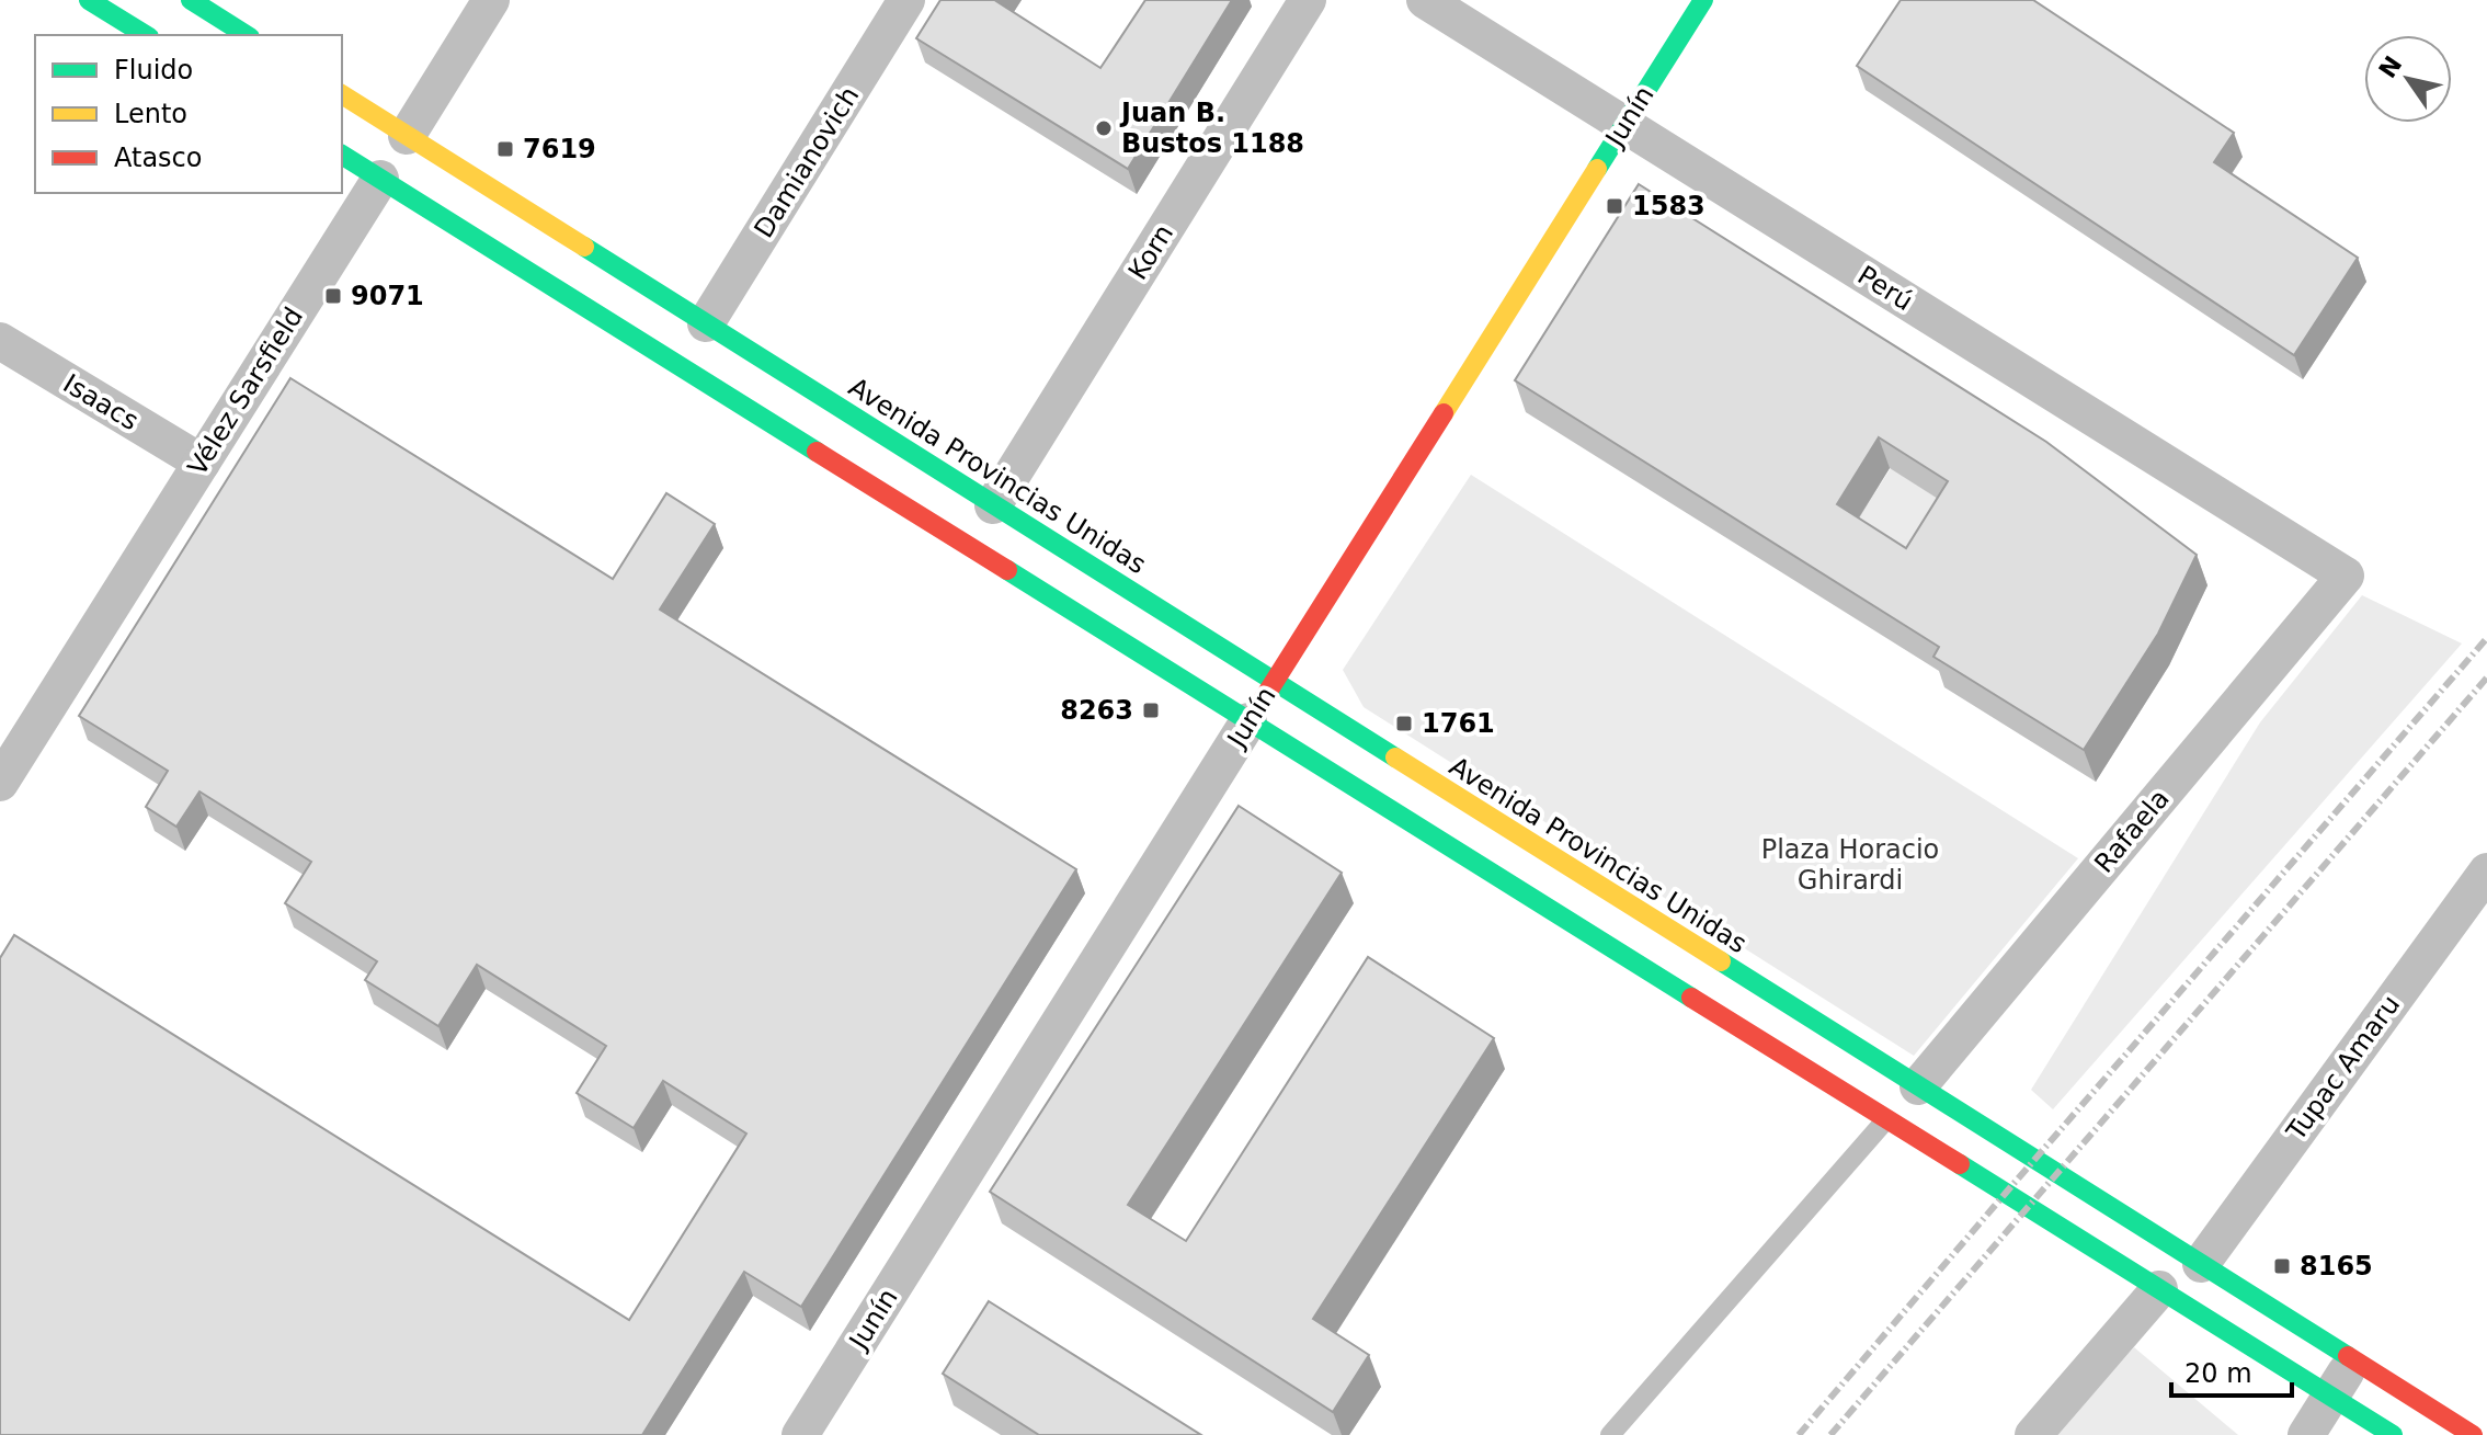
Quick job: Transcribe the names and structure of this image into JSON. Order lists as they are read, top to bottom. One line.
{"streets":{"main road":["Junín","Vélez Sarsfield","Avenida Provincias Unidas"],"street":["Damianovich","Korn","Perú","Isaacs","Rafaela","Tupac Amaru"]},"crossings":[["Junín","Perú"],["Junín","Avenida Provincias Unidas"],["Damianovich","Avenida Provincias Unidas"],["Korn","Avenida Provincias Unidas"],["Perú","Rafaela"],["Vélez Sarsfield","Isaacs"],["Vélez Sarsfield","Avenida Provincias Unidas"],["Avenida Provincias Unidas","Rafaela"],["Avenida Provincias Unidas","Tupac Amaru"]],"parks":["Plaza Horacio Ghirardi"],"places":{"other":["Juan B. Bustos 1188"],"transit":["7619","1583","9071","8263","1761","8165"]},"legend":["Fluido","Lento","Atasco"],"scale_bar":"20 m","north":"top left"}
